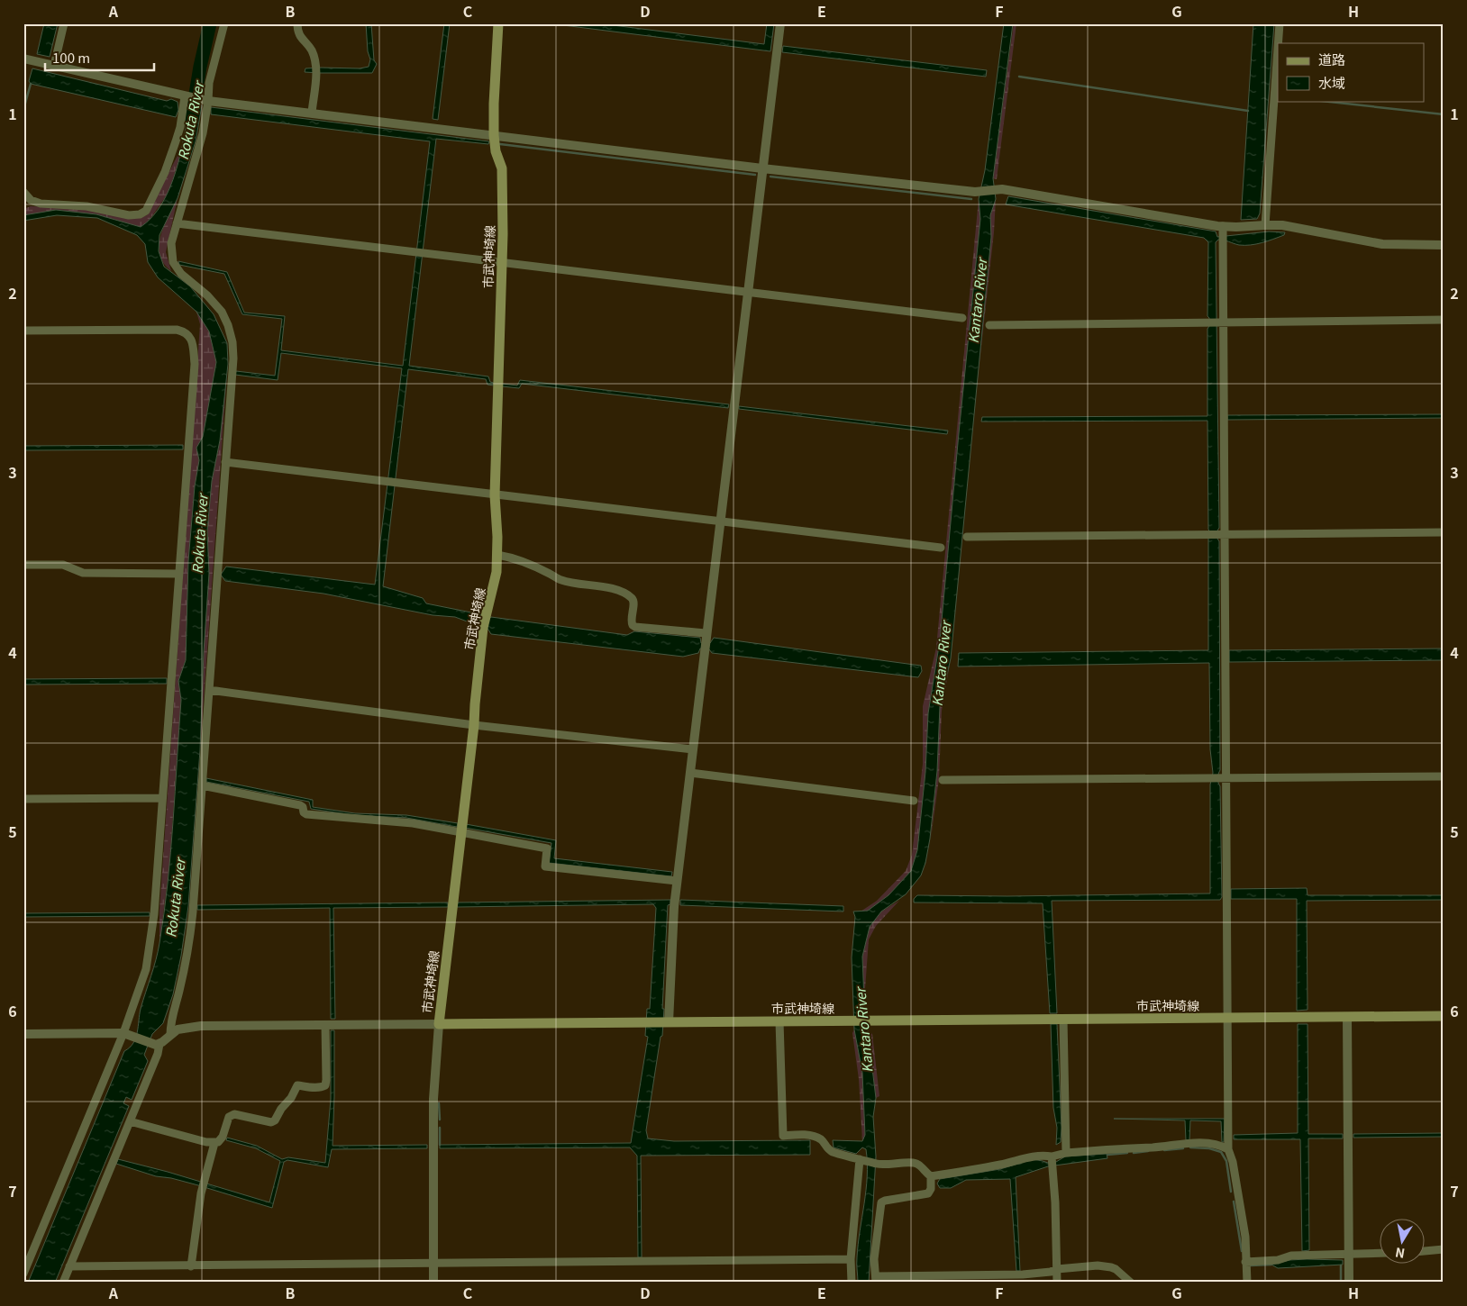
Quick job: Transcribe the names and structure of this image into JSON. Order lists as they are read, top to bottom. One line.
{"streets":{"main road":["市武神埼線"]},"water":["Rokuta River","Kantaro River"],"legend":["道路","水域"],"scale_bar":"100 m","north":"bottom","grid":{"columns":["A","B","C","D","E","F","G","H"],"rows":["1","2","3","4","5","6","7"]}}
